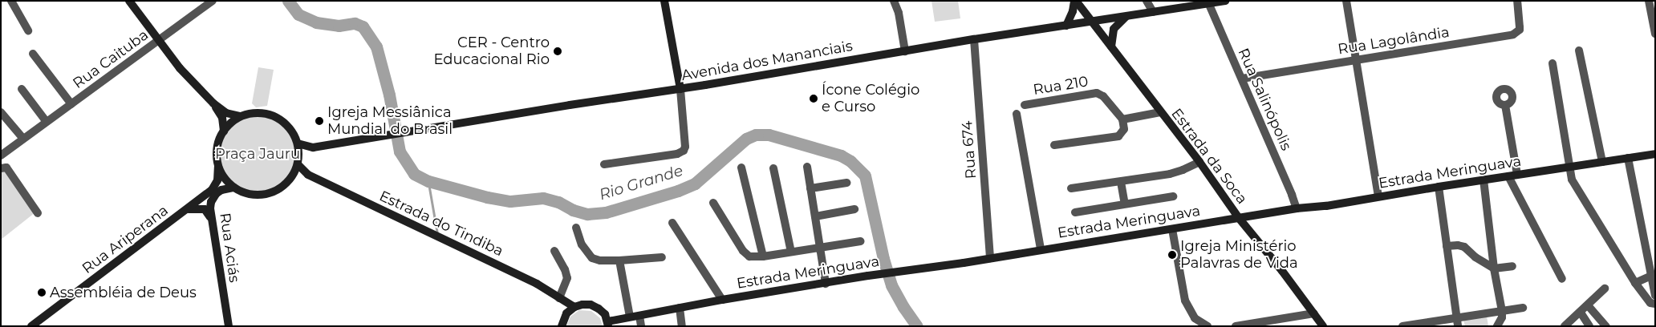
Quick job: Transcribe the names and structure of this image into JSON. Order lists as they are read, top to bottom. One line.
{"streets":{"street":["Rua Lagolândia","Rua Caituba","Avenida dos Mananciais","Rua 210","Rua Salinópolis","Rua 674","Estrada da Soca","Estrada Meringuava","Estrada do Tindiba","Rua Ariperana","Rua Aciás"]},"crossings":[["Rua Lagolândia","Rua Salinópolis"],["Avenida dos Mananciais","Rua Salinópolis"],["Avenida dos Mananciais","Rua 674"],["Avenida dos Mananciais","Estrada da Soca"],["Avenida dos Mananciais","Estrada do Tindiba"],["Avenida dos Mananciais","Rua Ariperana"],["Avenida dos Mananciais","Rua Aciás"],["Rua Salinópolis","Estrada Meringuava"],["Rua 674","Estrada Meringuava"],["Estrada da Soca","Estrada Meringuava"],["Estrada do Tindiba","Rua Ariperana"],["Estrada do Tindiba","Rua Aciás"],["Rua Ariperana","Rua Aciás"]],"water":["Rio Grande"],"parks":["Praça Jauru"],"places":["CER - Centro Educacional Rio","Ícone Colégio e Curso","Igreja Messiânica Mundial do Brasil","Igreja Ministério Palavras de Vida","Assembléia de Deus"]}
